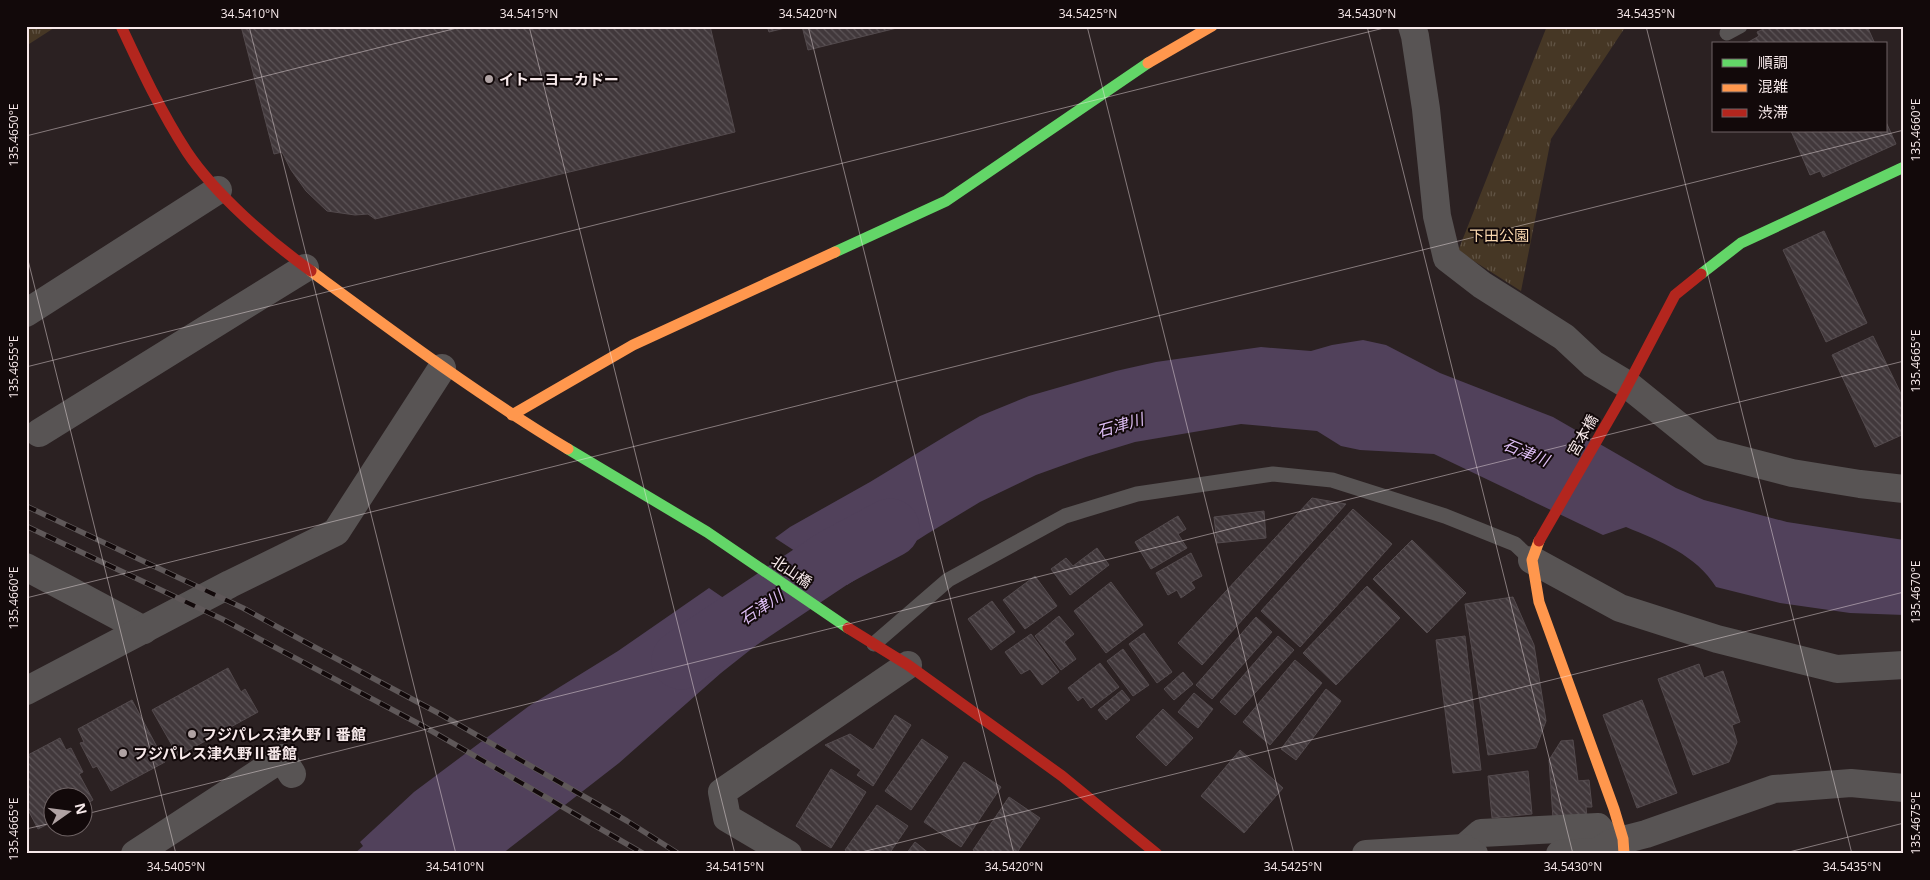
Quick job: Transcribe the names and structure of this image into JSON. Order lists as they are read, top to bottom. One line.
{"streets":{"street":["宮本橋","北山橋"]},"water":["石津川"],"parks":["下田公園"],"places":["イトーヨーカドー","フジパレス津久野Ⅰ番館","フジパレス津久野Ⅱ番館"],"legend":["順調","混雑","渋滞"],"north":"right","coordinates":["34.5410°N","34.5415°N","34.5420°N","34.5425°N","34.5430°N","34.5435°N","135.4660°E","135.4650°E","135.4665°E","135.4655°E","135.4670°E","135.4675°E","34.5405°N"]}
